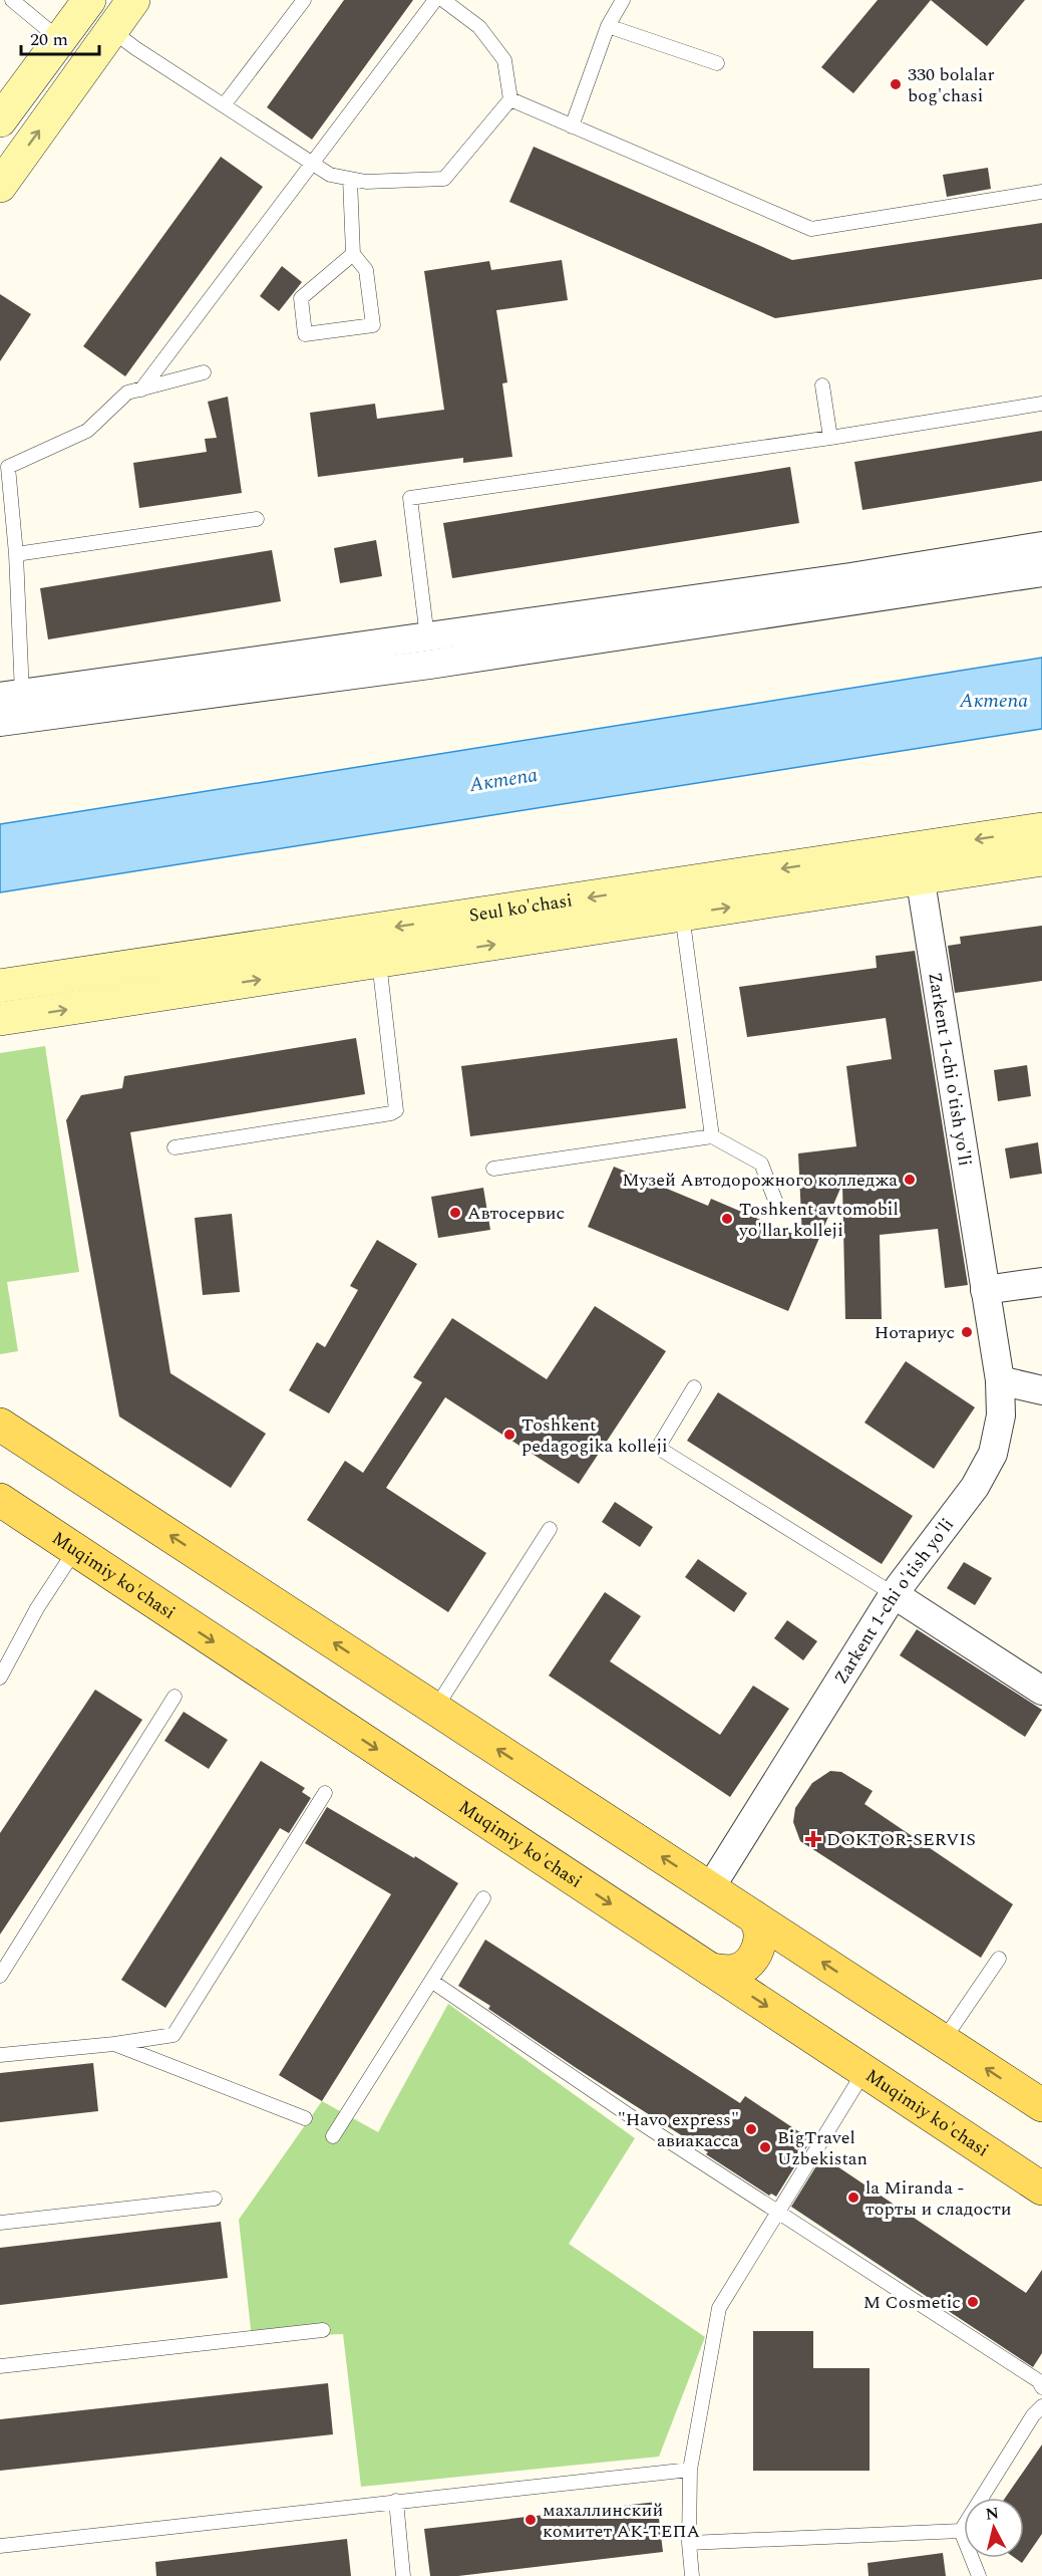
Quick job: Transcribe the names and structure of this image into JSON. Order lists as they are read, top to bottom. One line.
{"streets":{"main road":["Seul ko'chasi","Muqimiy ko'chasi"],"street":["Zarkent 1-chi o'tish yo'li"]},"crossings":[["Seul ko'chasi","Zarkent 1-chi o'tish yo'li"]],"water":["Актепа"],"places":{"other":["330 bolalar bog'chasi","Музей Автодорожного колледжа","Автосервис","Toshkent avtomobil yo'llar kolleji","Нотариус","Toshkent pedagogika kolleji","\"Havo express\" авиакасса","BigTravel Uzbekistan","la Miranda - торты и сладости","M Cosmetic","махаллинский комитет АК-ТЕПА"],"health":["DOKTOR-SERVIS"]},"scale_bar":"20 m","north":"top"}
